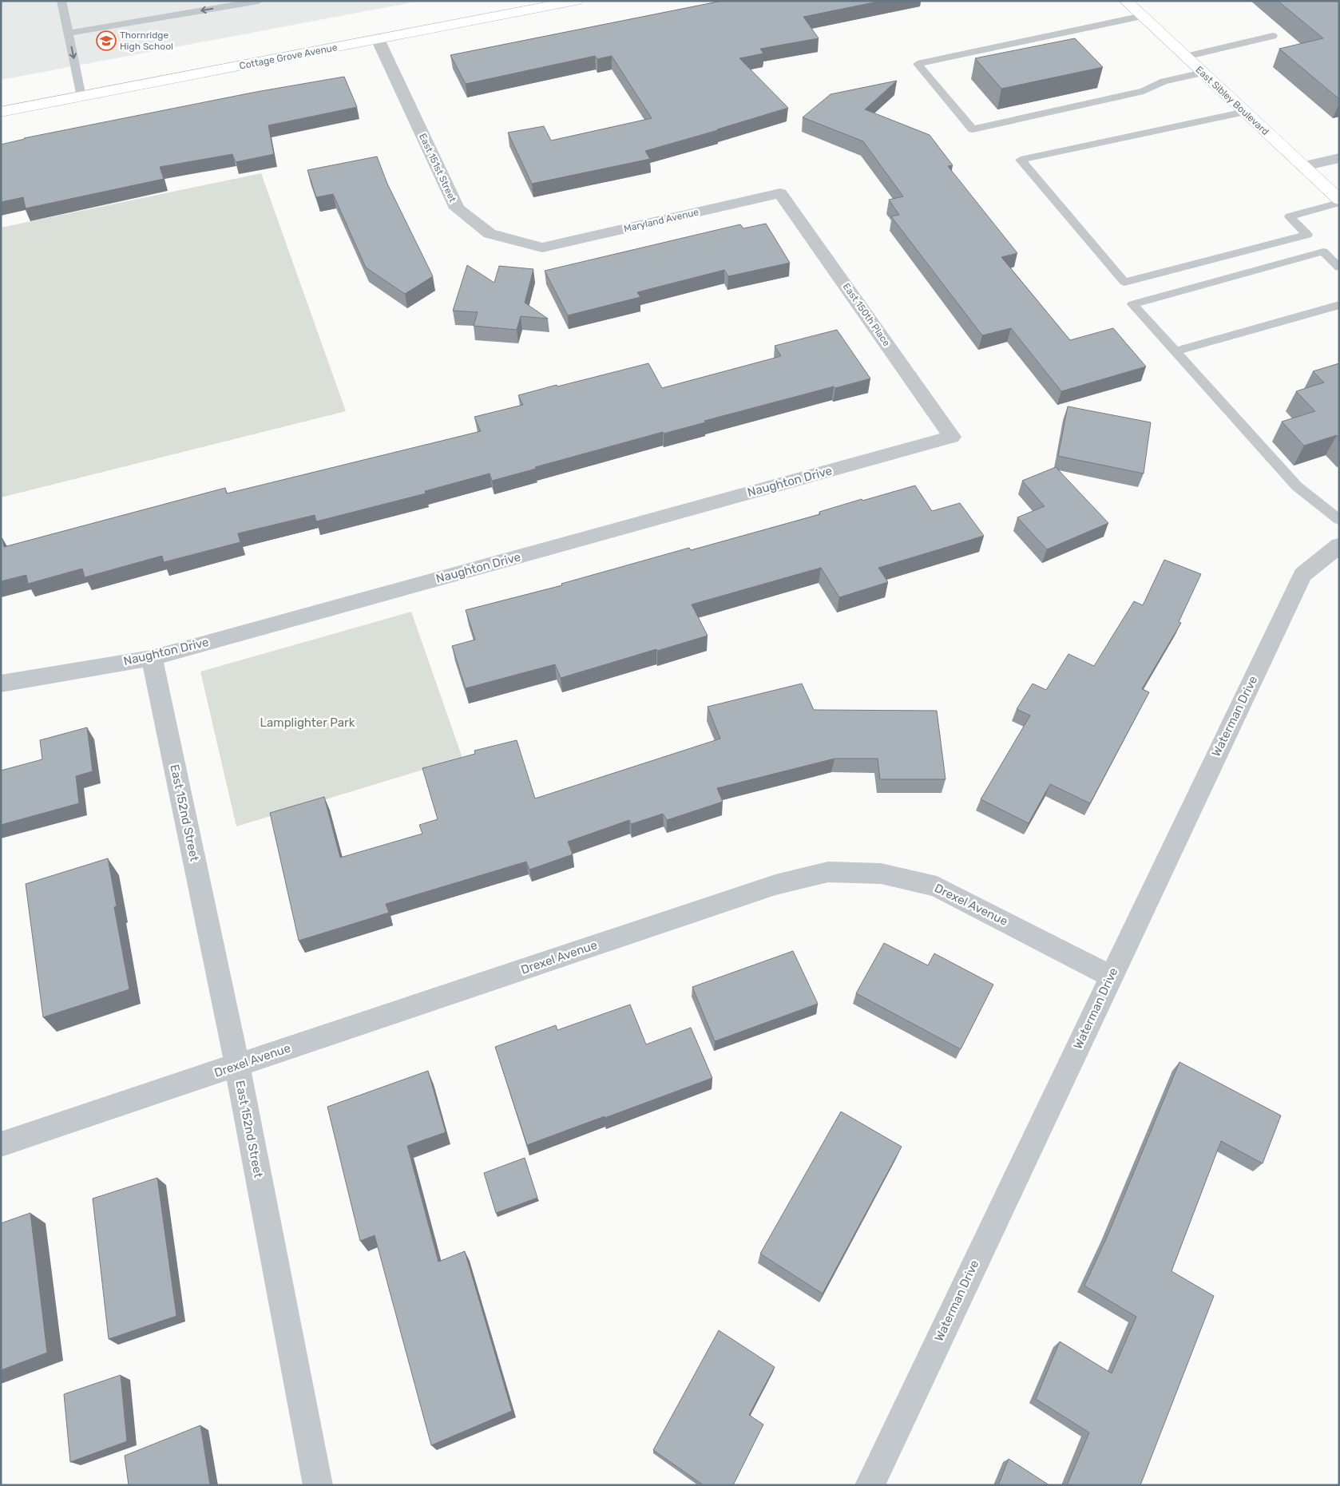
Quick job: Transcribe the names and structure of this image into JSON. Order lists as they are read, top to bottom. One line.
{"streets":{"main road":["Cottage Grove Avenue","East Sibley Boulevard"],"street":["East 151st Street","Maryland Avenue","East 150th Place","Naughton Drive","Waterman Drive","East 152nd Street","Drexel Avenue"]},"crossings":[["Cottage Grove Avenue","East 151st Street"],["East 151st Street","Maryland Avenue"],["Maryland Avenue","East 150th Place"],["East 150th Place","Naughton Drive"],["Naughton Drive","East 152nd Street"],["Waterman Drive","Drexel Avenue"],["East 152nd Street","Drexel Avenue"]],"parks":["Lamplighter Park"],"places":{"school or university":["Thornridge High School"]}}
